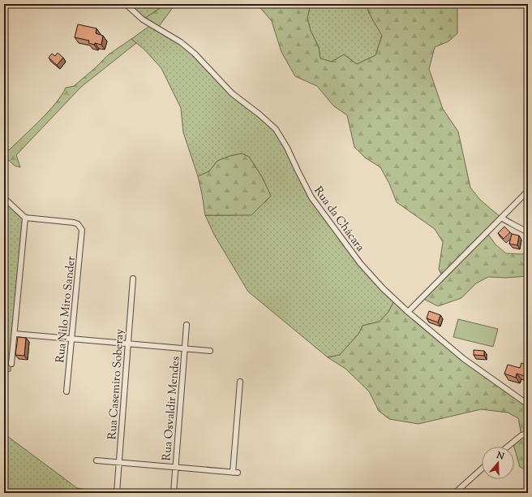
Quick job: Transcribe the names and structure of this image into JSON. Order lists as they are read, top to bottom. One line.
{"streets":{"street":["Rua da Chácara","Rua Nilo Miro Sander","Rua Casemiro Soberay","Rua Osvaldir Mendes"]},"north":"top"}
